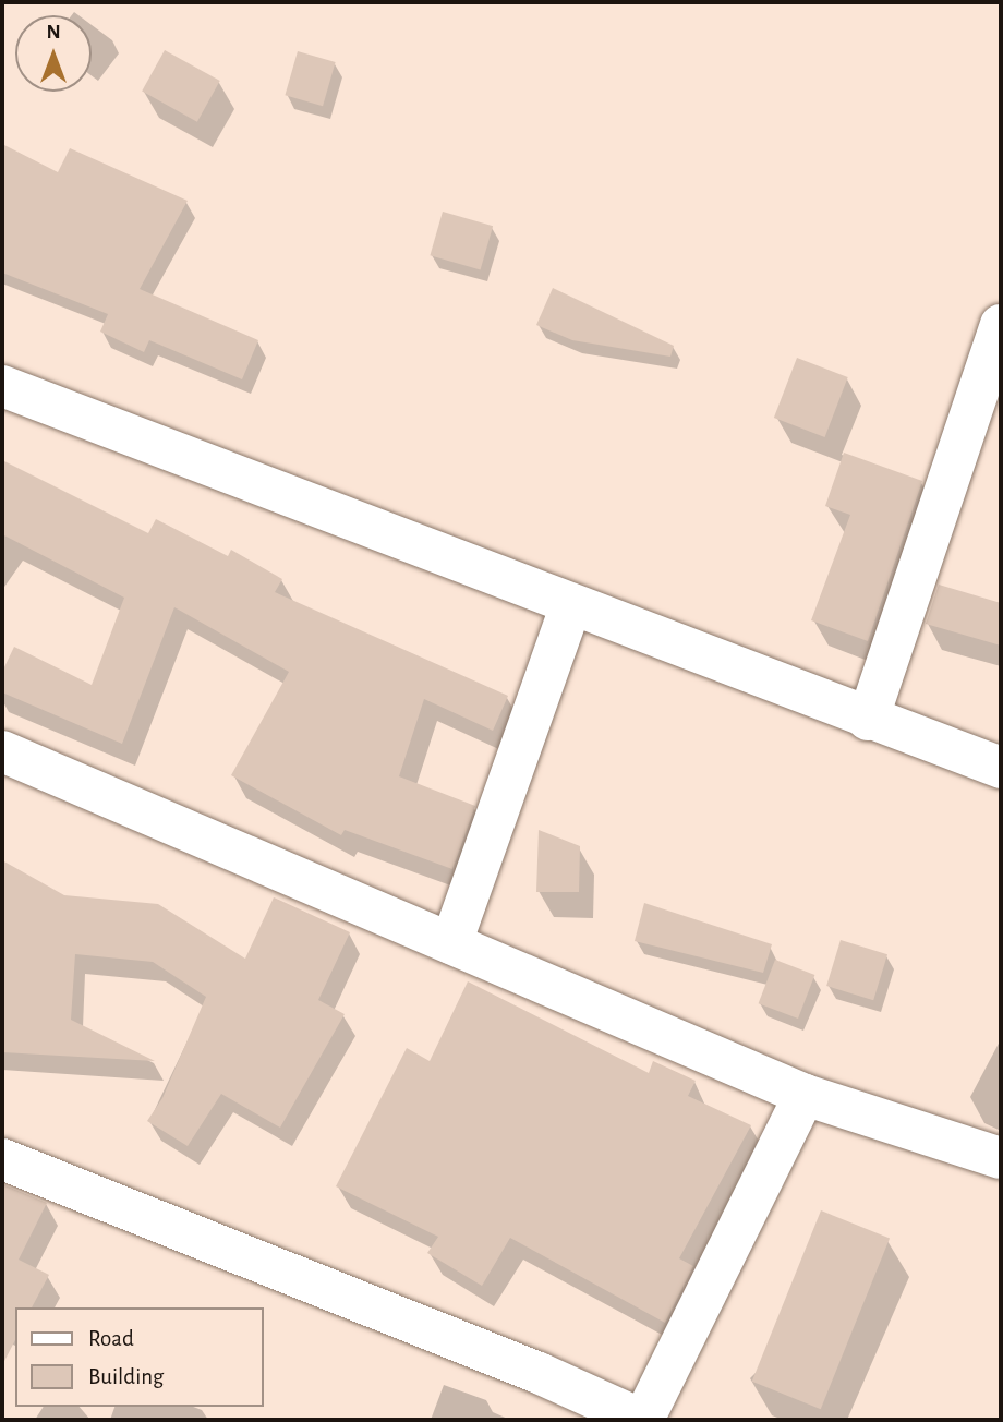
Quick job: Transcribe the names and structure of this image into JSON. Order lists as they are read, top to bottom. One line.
{"legend":["Road","Building"],"north":"top"}
